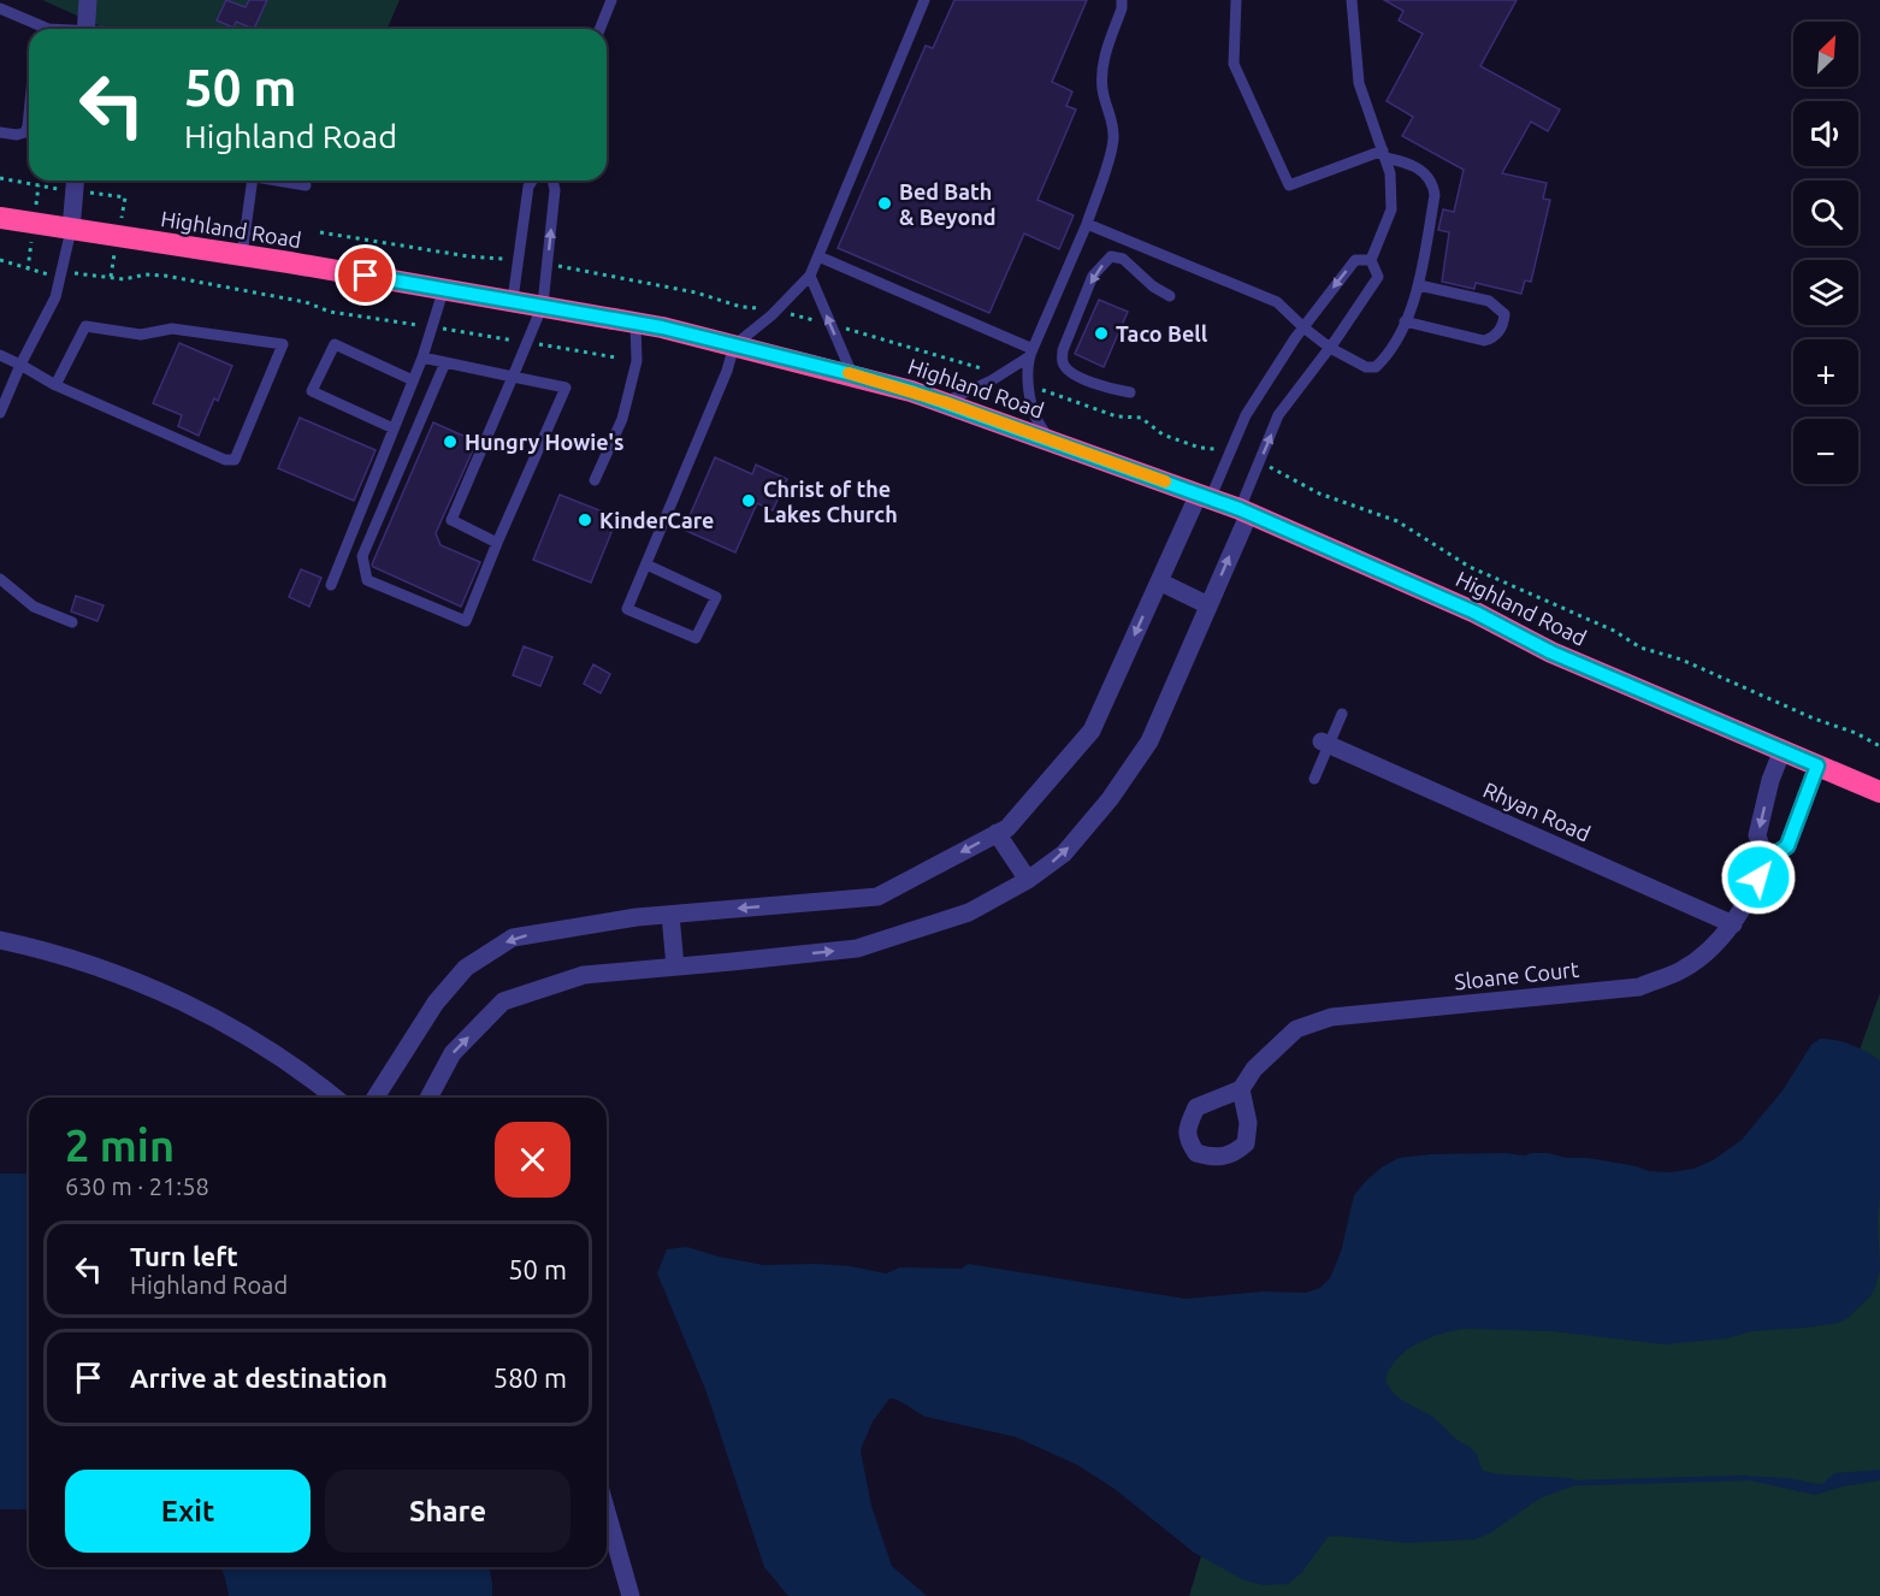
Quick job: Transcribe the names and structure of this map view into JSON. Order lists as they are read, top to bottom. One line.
{"streets":{"highway":["Highland Road"],"street":["Rhyan Road","Sloane Court"]},"crossings":[["Highland Road","Sloane Court"],["Rhyan Road","Sloane Court"]],"places":["Bed Bath & Beyond","Taco Bell","Hungry Howie's","Christ of the Lakes Church","KinderCare"],"north":"top right","page":{"map_buttons":["+","−"],"turn":["50 m","Highland Road"],"heading":["2 min","630 m · 21:58"],"list":[{"name":"Turn left","note":"Highland Road","value":"50 m"},{"name":"Arrive at destination","value":"580 m"}],"buttons":["Exit","Share"]}}
